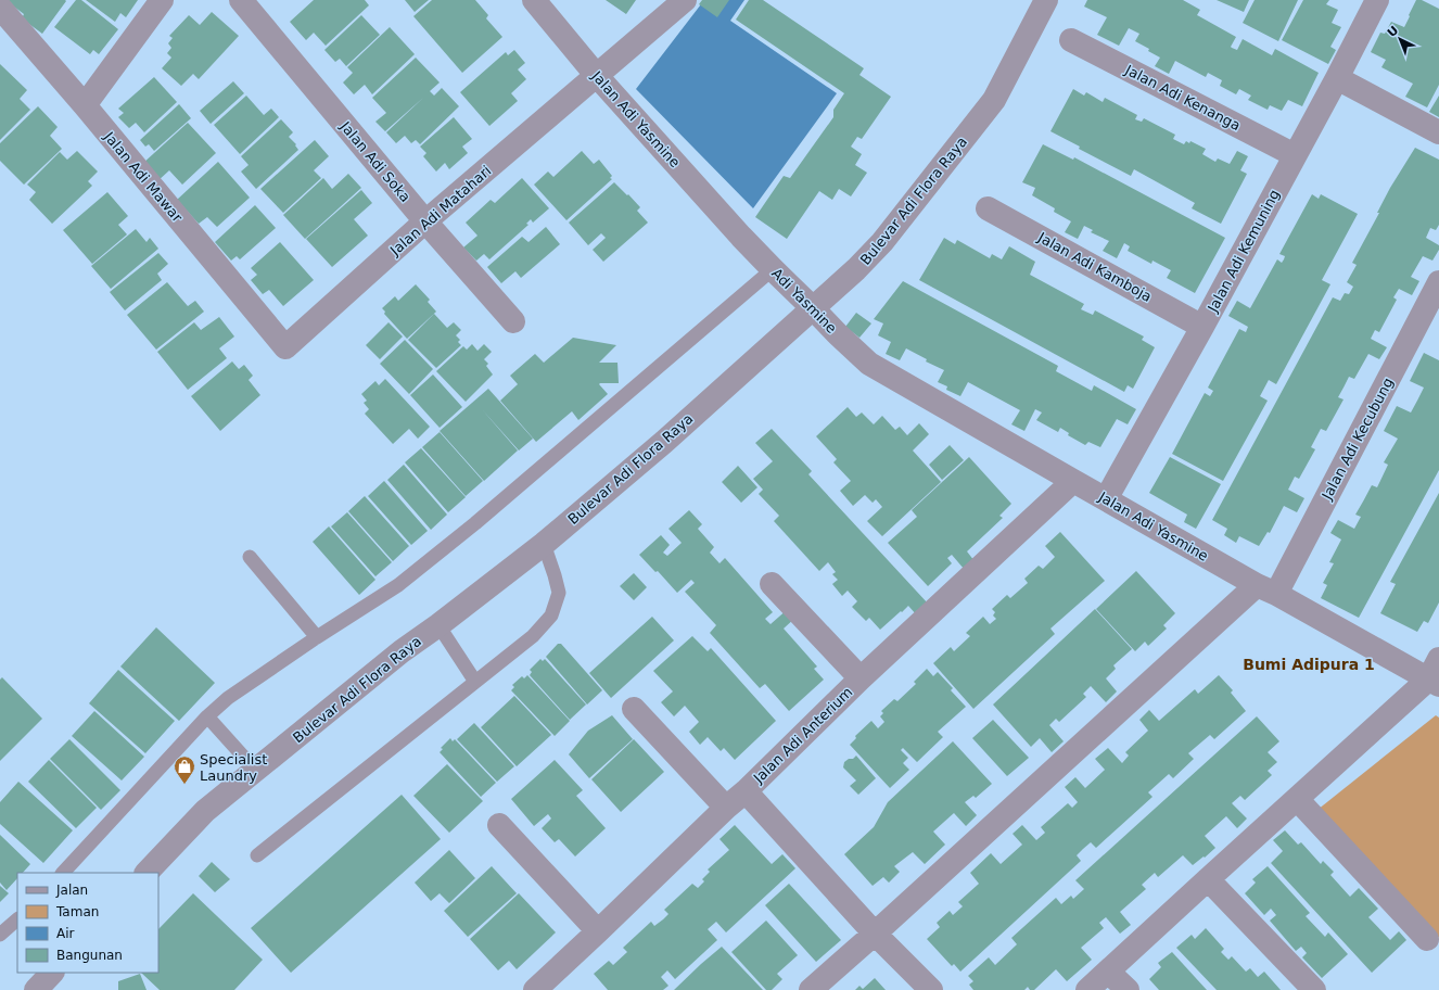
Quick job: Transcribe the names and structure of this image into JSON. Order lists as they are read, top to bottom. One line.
{"streets":{"street":["Jalan Adi Kenanga","Jalan Adi Yasmine","Jalan Adi Soka","Jalan Adi Mawar","Bulevar Adi Flora Raya","Jalan Adi Matahari","Jalan Adi Kemuning","Jalan Adi Kamboja","Adi Yasmine","Jalan Adi Kecubung","Jalan Adi Anterium"]},"crossings":[["Jalan Adi Kenanga","Jalan Adi Kemuning"],["Jalan Adi Yasmine","Jalan Adi Matahari"],["Jalan Adi Yasmine","Jalan Adi Kemuning"],["Jalan Adi Yasmine","Adi Yasmine"],["Jalan Adi Yasmine","Jalan Adi Kecubung"],["Jalan Adi Yasmine","Jalan Adi Anterium"],["Jalan Adi Soka","Jalan Adi Matahari"],["Jalan Adi Mawar","Jalan Adi Matahari"],["Bulevar Adi Flora Raya","Adi Yasmine"],["Jalan Adi Kemuning","Jalan Adi Kamboja"]],"districts":["Bumi Adipura 1"],"places":{"shop":["Specialist Laundry"]},"legend":["Jalan","Taman","Air","Bangunan"],"north":"top left"}
